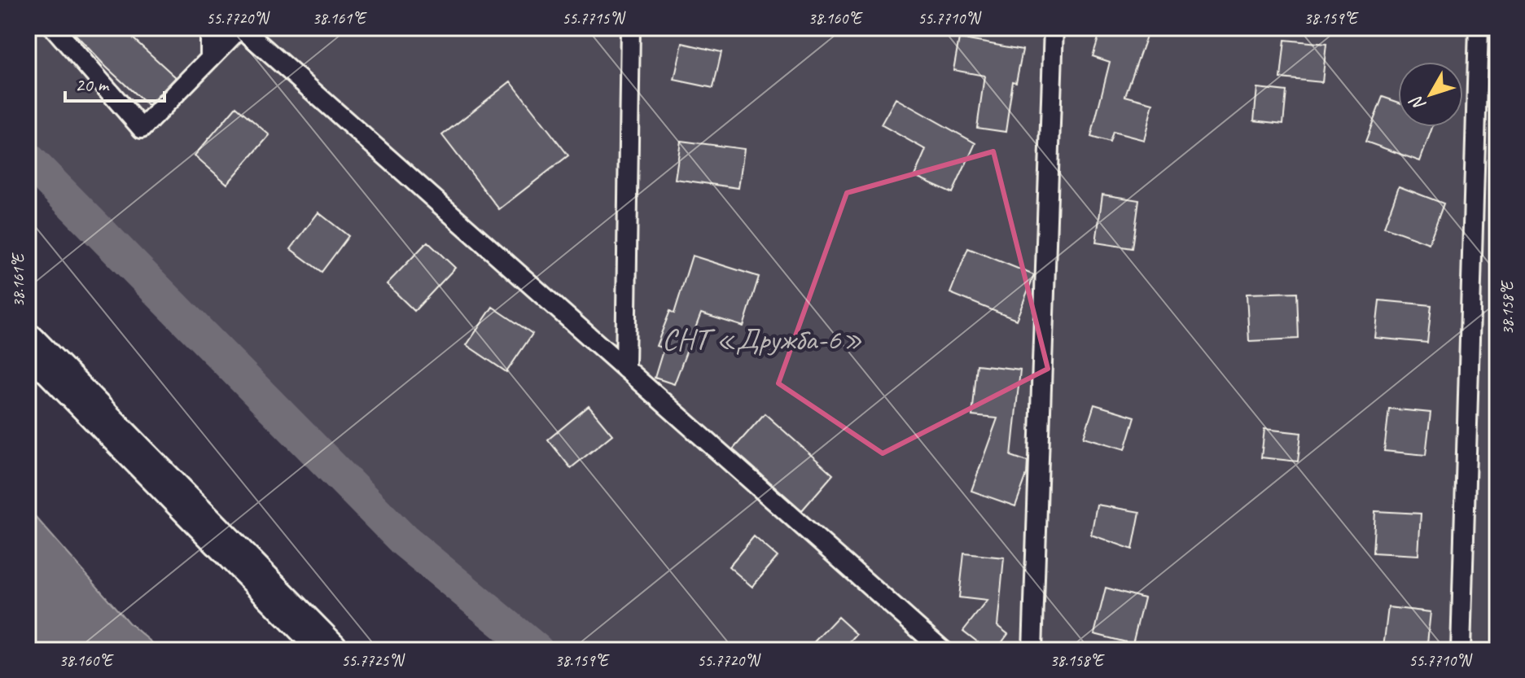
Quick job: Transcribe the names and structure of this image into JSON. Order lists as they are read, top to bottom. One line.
{"parks":["СНТ «Дружба-6»"],"scale_bar":"20 m","north":"bottom left","coordinates":["55.7720°N","38.161°E","55.7715°N","38.160°E","55.7710°N","38.159°E","38.158°E","55.7725°N"]}
